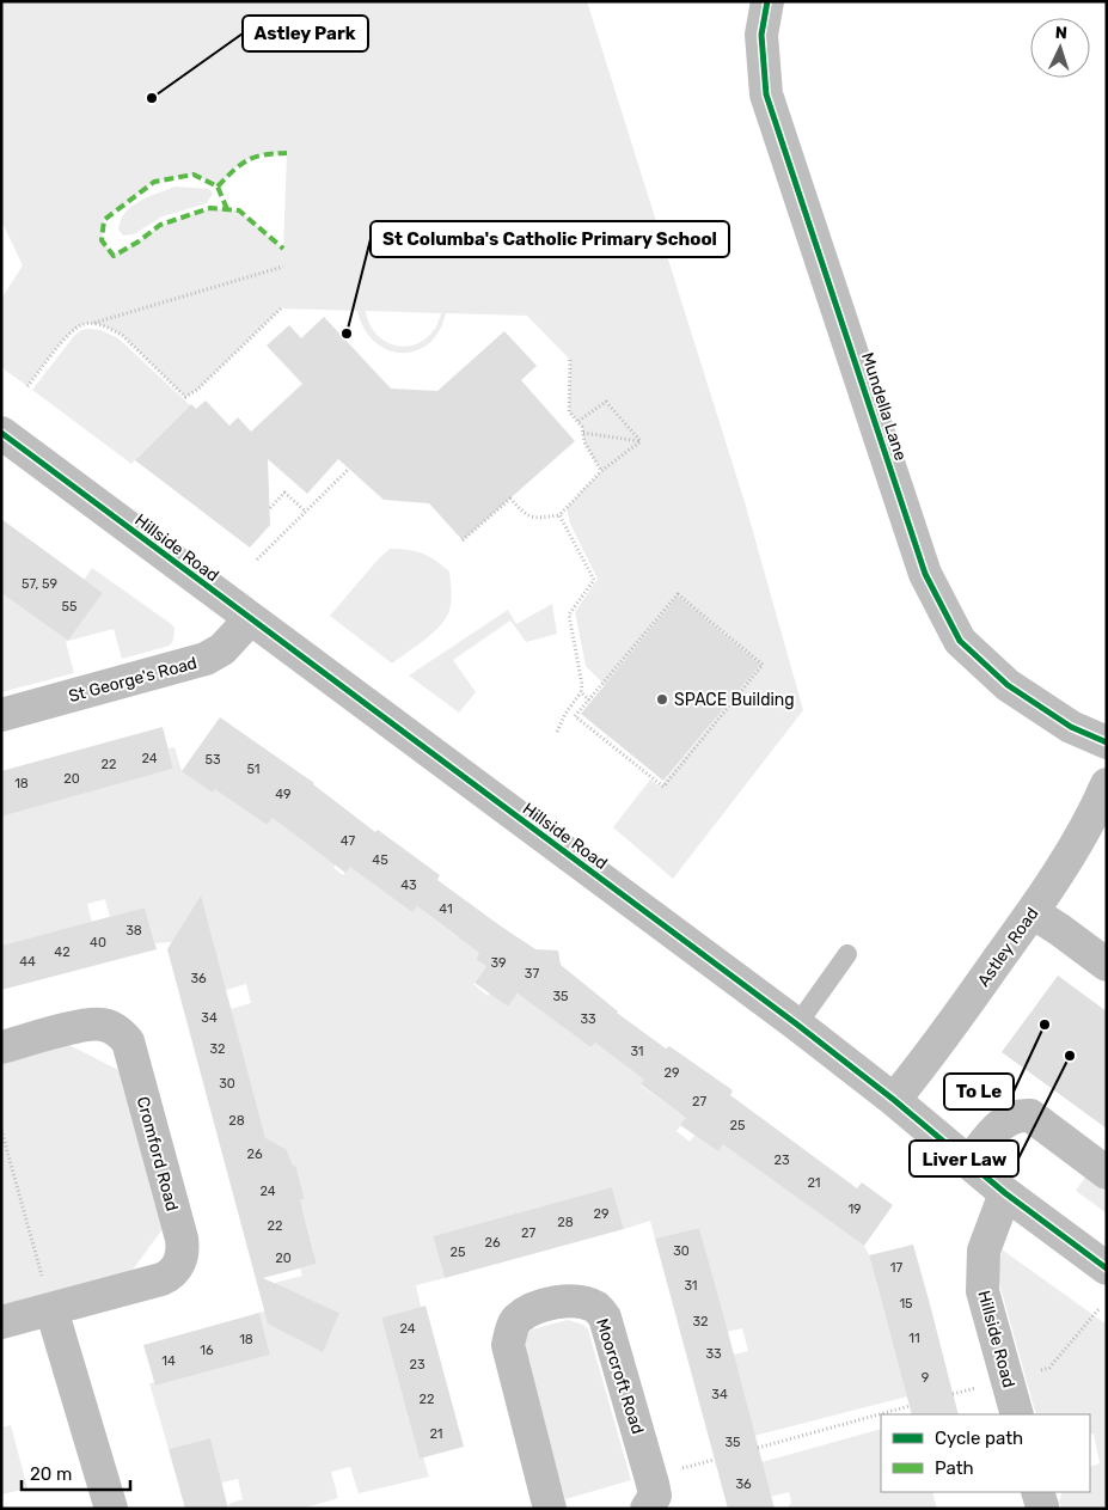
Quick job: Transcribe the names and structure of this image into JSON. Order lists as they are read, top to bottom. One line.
{"streets":{"street":["Mundella Lane","Hillside Road","St George's Road","Astley Road","Cromford Road","Moorcroft Road"]},"crossings":[["Hillside Road","St George's Road"],["Hillside Road","Astley Road"]],"places":["Astley Park","St Columba's Catholic Primary School","SPACE Building","To Le","Liver Law"],"house_numbers":["57, 59","55","24","53","22","51","20","18","49","47","45","43","41","38","40","42","44","39","37","36","35","34","33","32","31","29","30","27","28","25","26","23","21","24","19","29","28","22","27","26","30","25","20","17","31","15","32","24","11","18","16","33","14","23","9","34","22","21","35","36"],"legend":["Cycle path","Path"],"scale_bar":"20 m","north":"top"}
